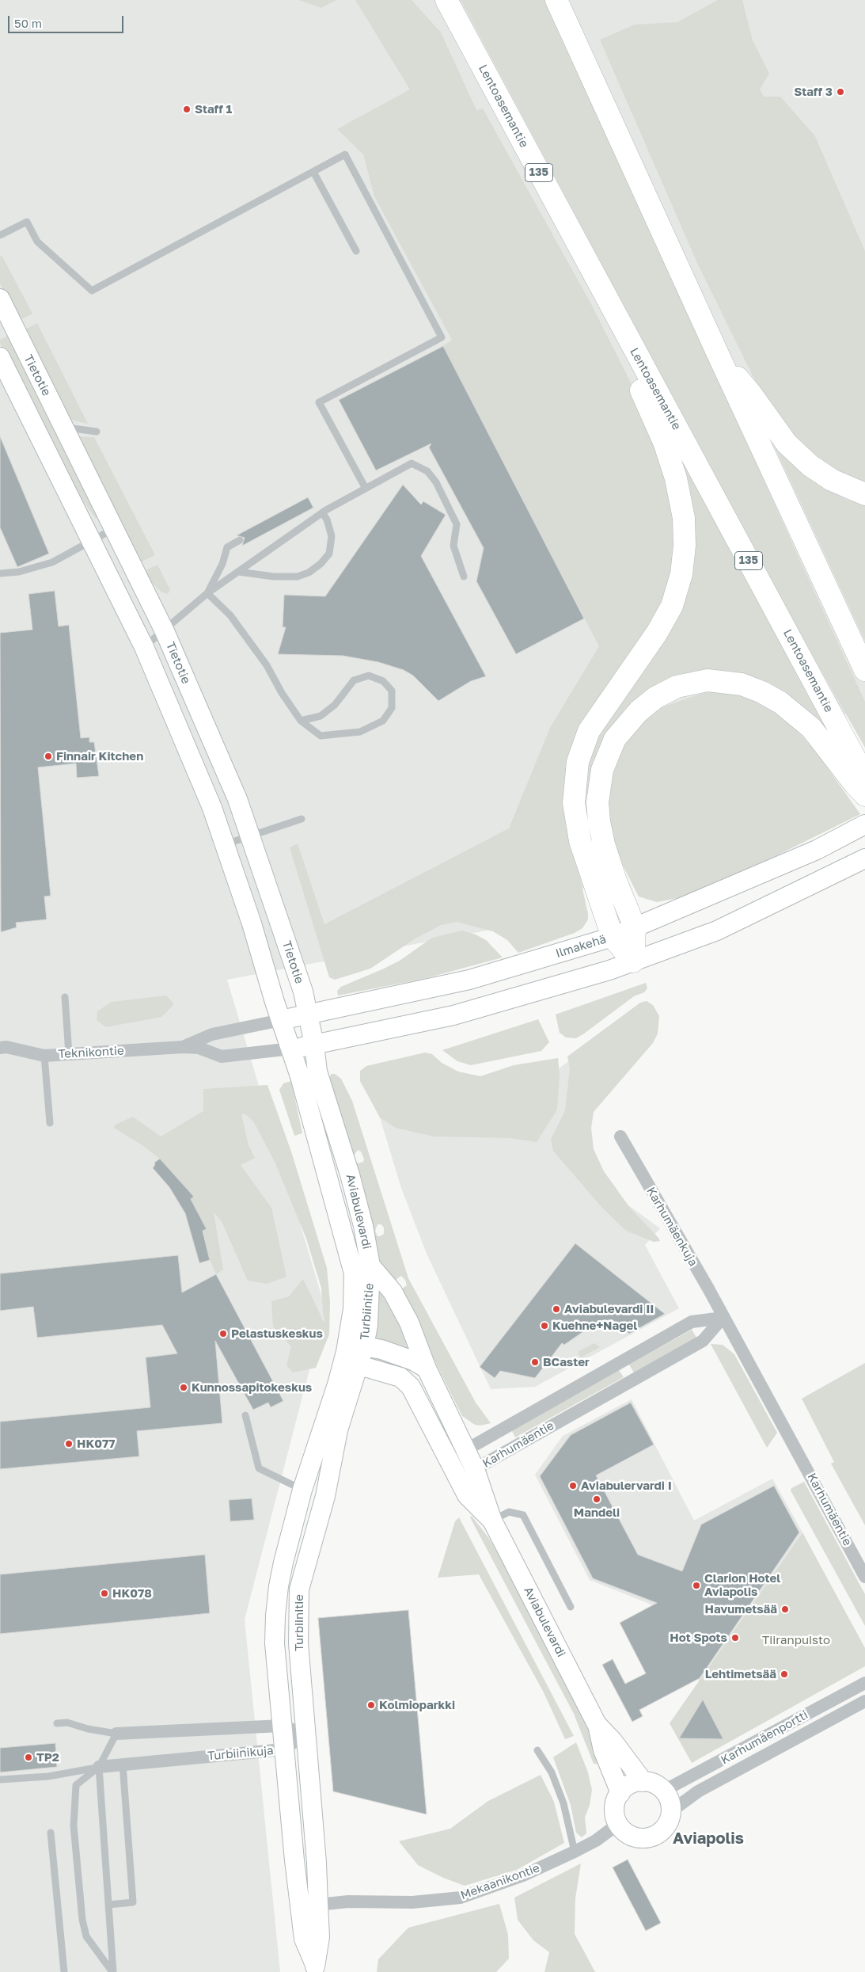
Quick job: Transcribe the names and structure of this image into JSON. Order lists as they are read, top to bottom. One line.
{"streets":{"highway":["Lentoasemantie","135"],"street":["Tietotie","Ilmakehä","Teknikontie","Aviabulevardi","Karhumäenkuja","Turbiinitie","Karhumäentie","Karhumäenportti","Turbiinikuja","Mekaanikontie"]},"crossings":[["Tietotie","Ilmakehä"],["Tietotie","Teknikontie"],["Tietotie","Aviabulevardi"],["Ilmakehä","Teknikontie"],["Teknikontie","Aviabulevardi"],["Aviabulevardi","Turbiinitie"],["Aviabulevardi","Karhumäentie"],["Aviabulevardi","Karhumäenportti"],["Aviabulevardi","Mekaanikontie"],["Karhumäenkuja","Karhumäentie"],["Turbiinitie","Turbiinikuja"],["Turbiinitie","Mekaanikontie"],["Karhumäenportti","Mekaanikontie"]],"districts":["Aviapolis"],"parks":["Tiiranpuisto"],"places":["Staff 3","Staff 1","Finnair Kitchen","Aviabulevardi II","Kuehne+Nagel","Pelastuskeskus","BCaster","Kunnossapitokeskus","HK077","Aviabulervardi I","Mandeli","Clarion Hotel Aviapolis","HK078","Havumetsää","Hot Spots","Lehtimetsää","Kolmioparkki","TP2"],"scale_bar":"50 m"}
